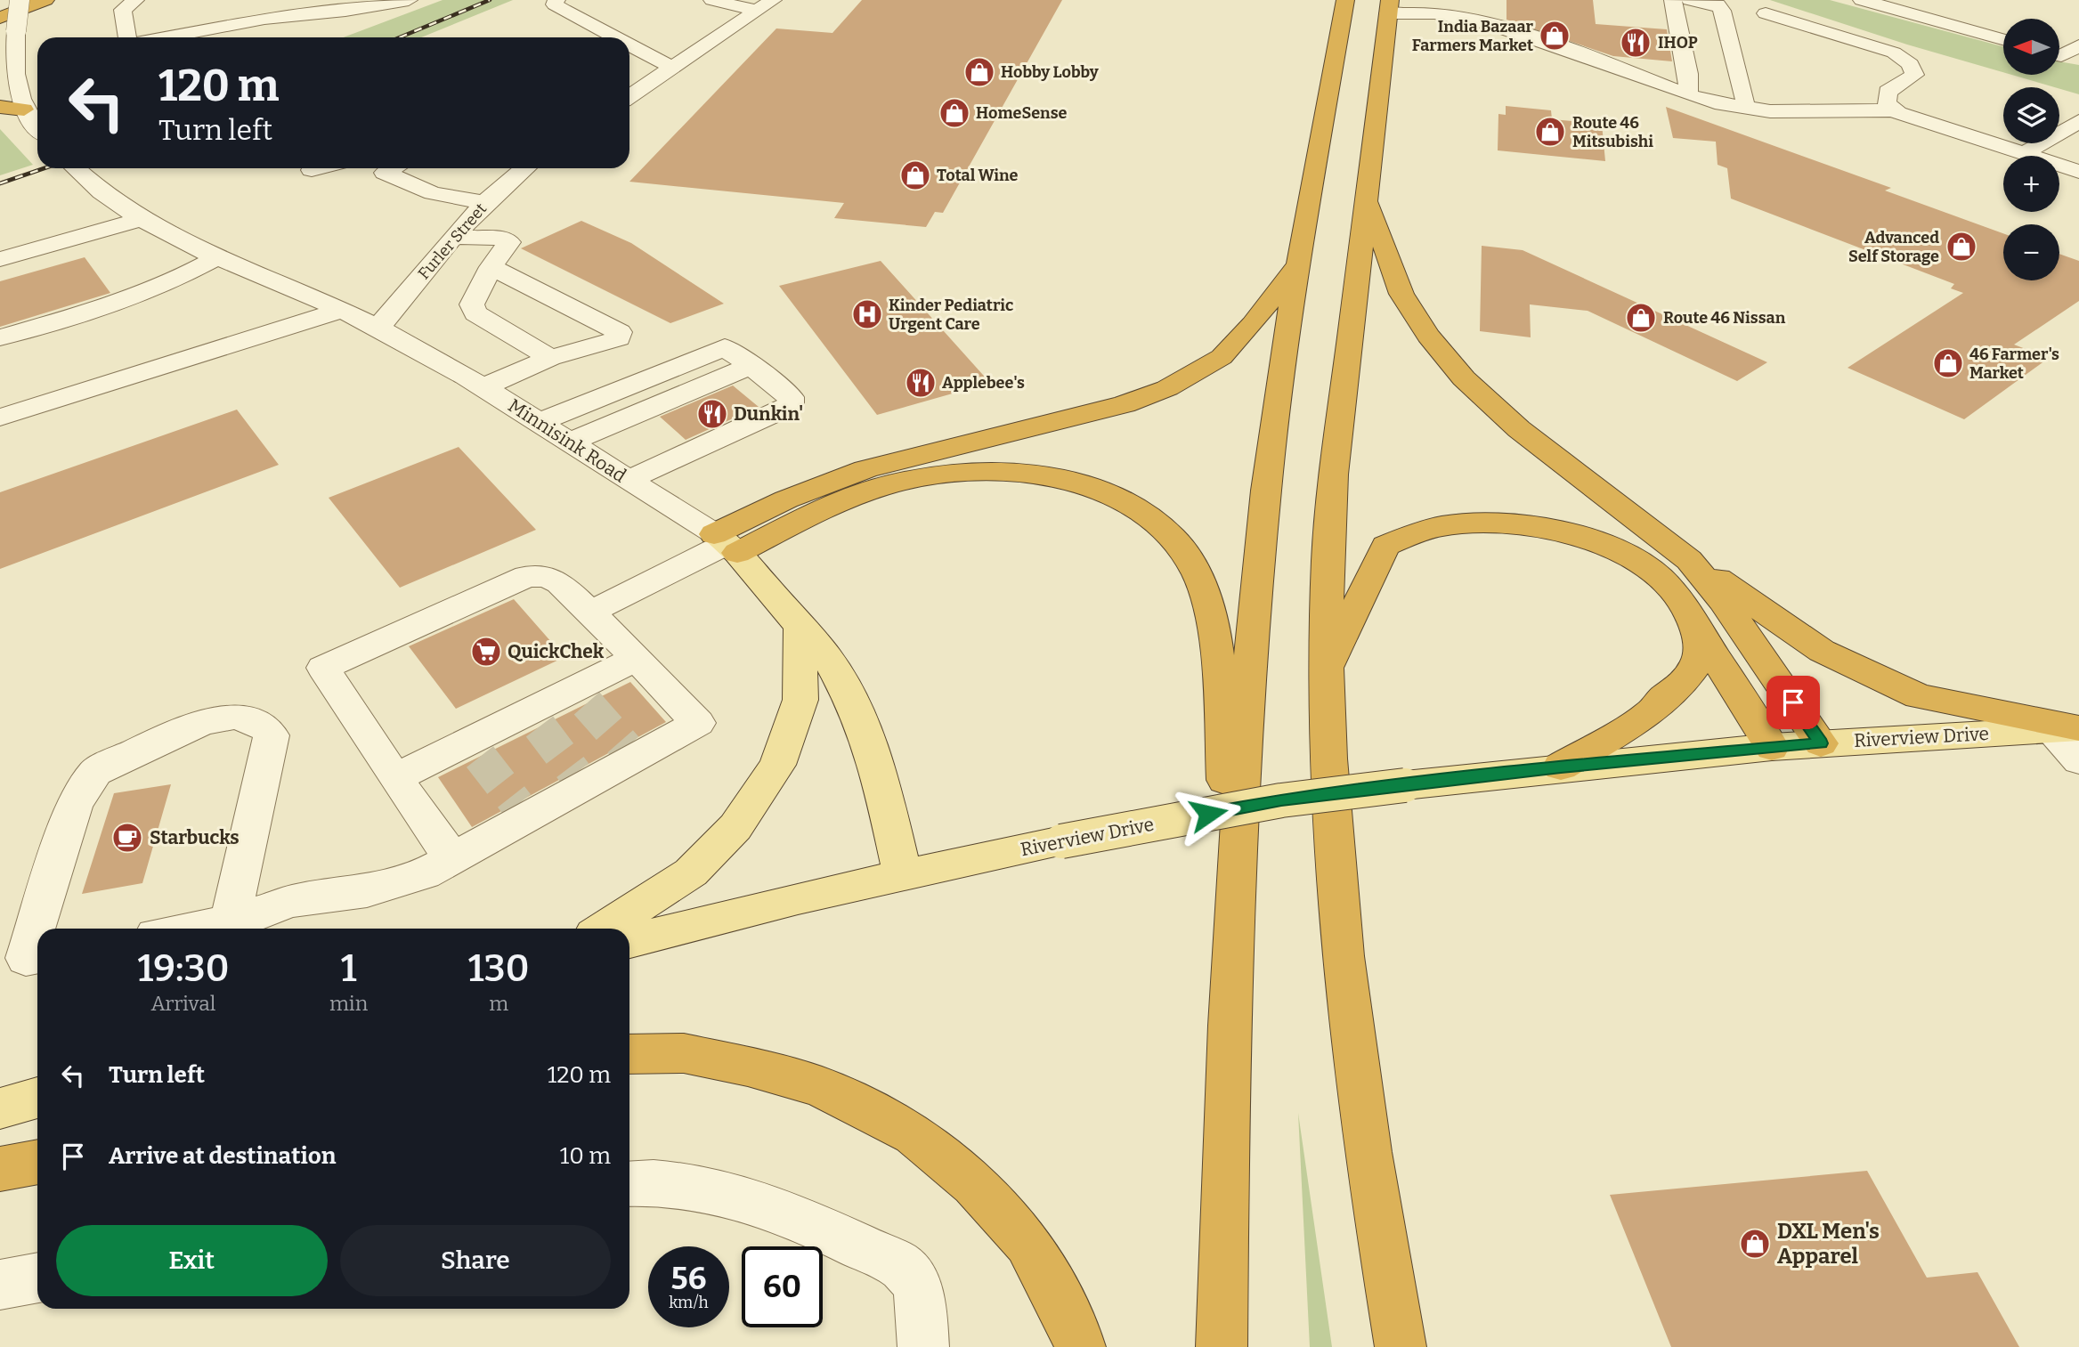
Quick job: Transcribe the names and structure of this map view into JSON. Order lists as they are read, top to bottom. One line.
{"streets":{"main road":["Minnisink Road","Riverview Drive"],"street":["Furler Street"]},"crossings":[["Furler Street","Minnisink Road"],["Minnisink Road","Riverview Drive"]],"places":{"shop":["India Bazaar Farmers Market","Hobby Lobby","HomeSense","Route 46 Mitsubishi","Total Wine","Advanced Self Storage","Route 46 Nissan","46 Farmer's Market","DXL Men's Apparel"],"restaurant":["IHOP","Applebee's","Dunkin'"],"hospital":["Kinder Pediatric Urgent Care"],"supermarket":["QuickChek"],"cafe":["Starbucks"]},"north":"left","page":{"map_buttons":["+","−"],"turn":["120 m","Turn left"],"eta":["19:30","Arrival","1","min","130","m"],"list":[{"name":"Turn left","value":"120 m"},{"name":"Arrive at destination","value":"10 m"}],"buttons":["Exit","Share"],"speed":"56 km/h","limit":"60"}}
